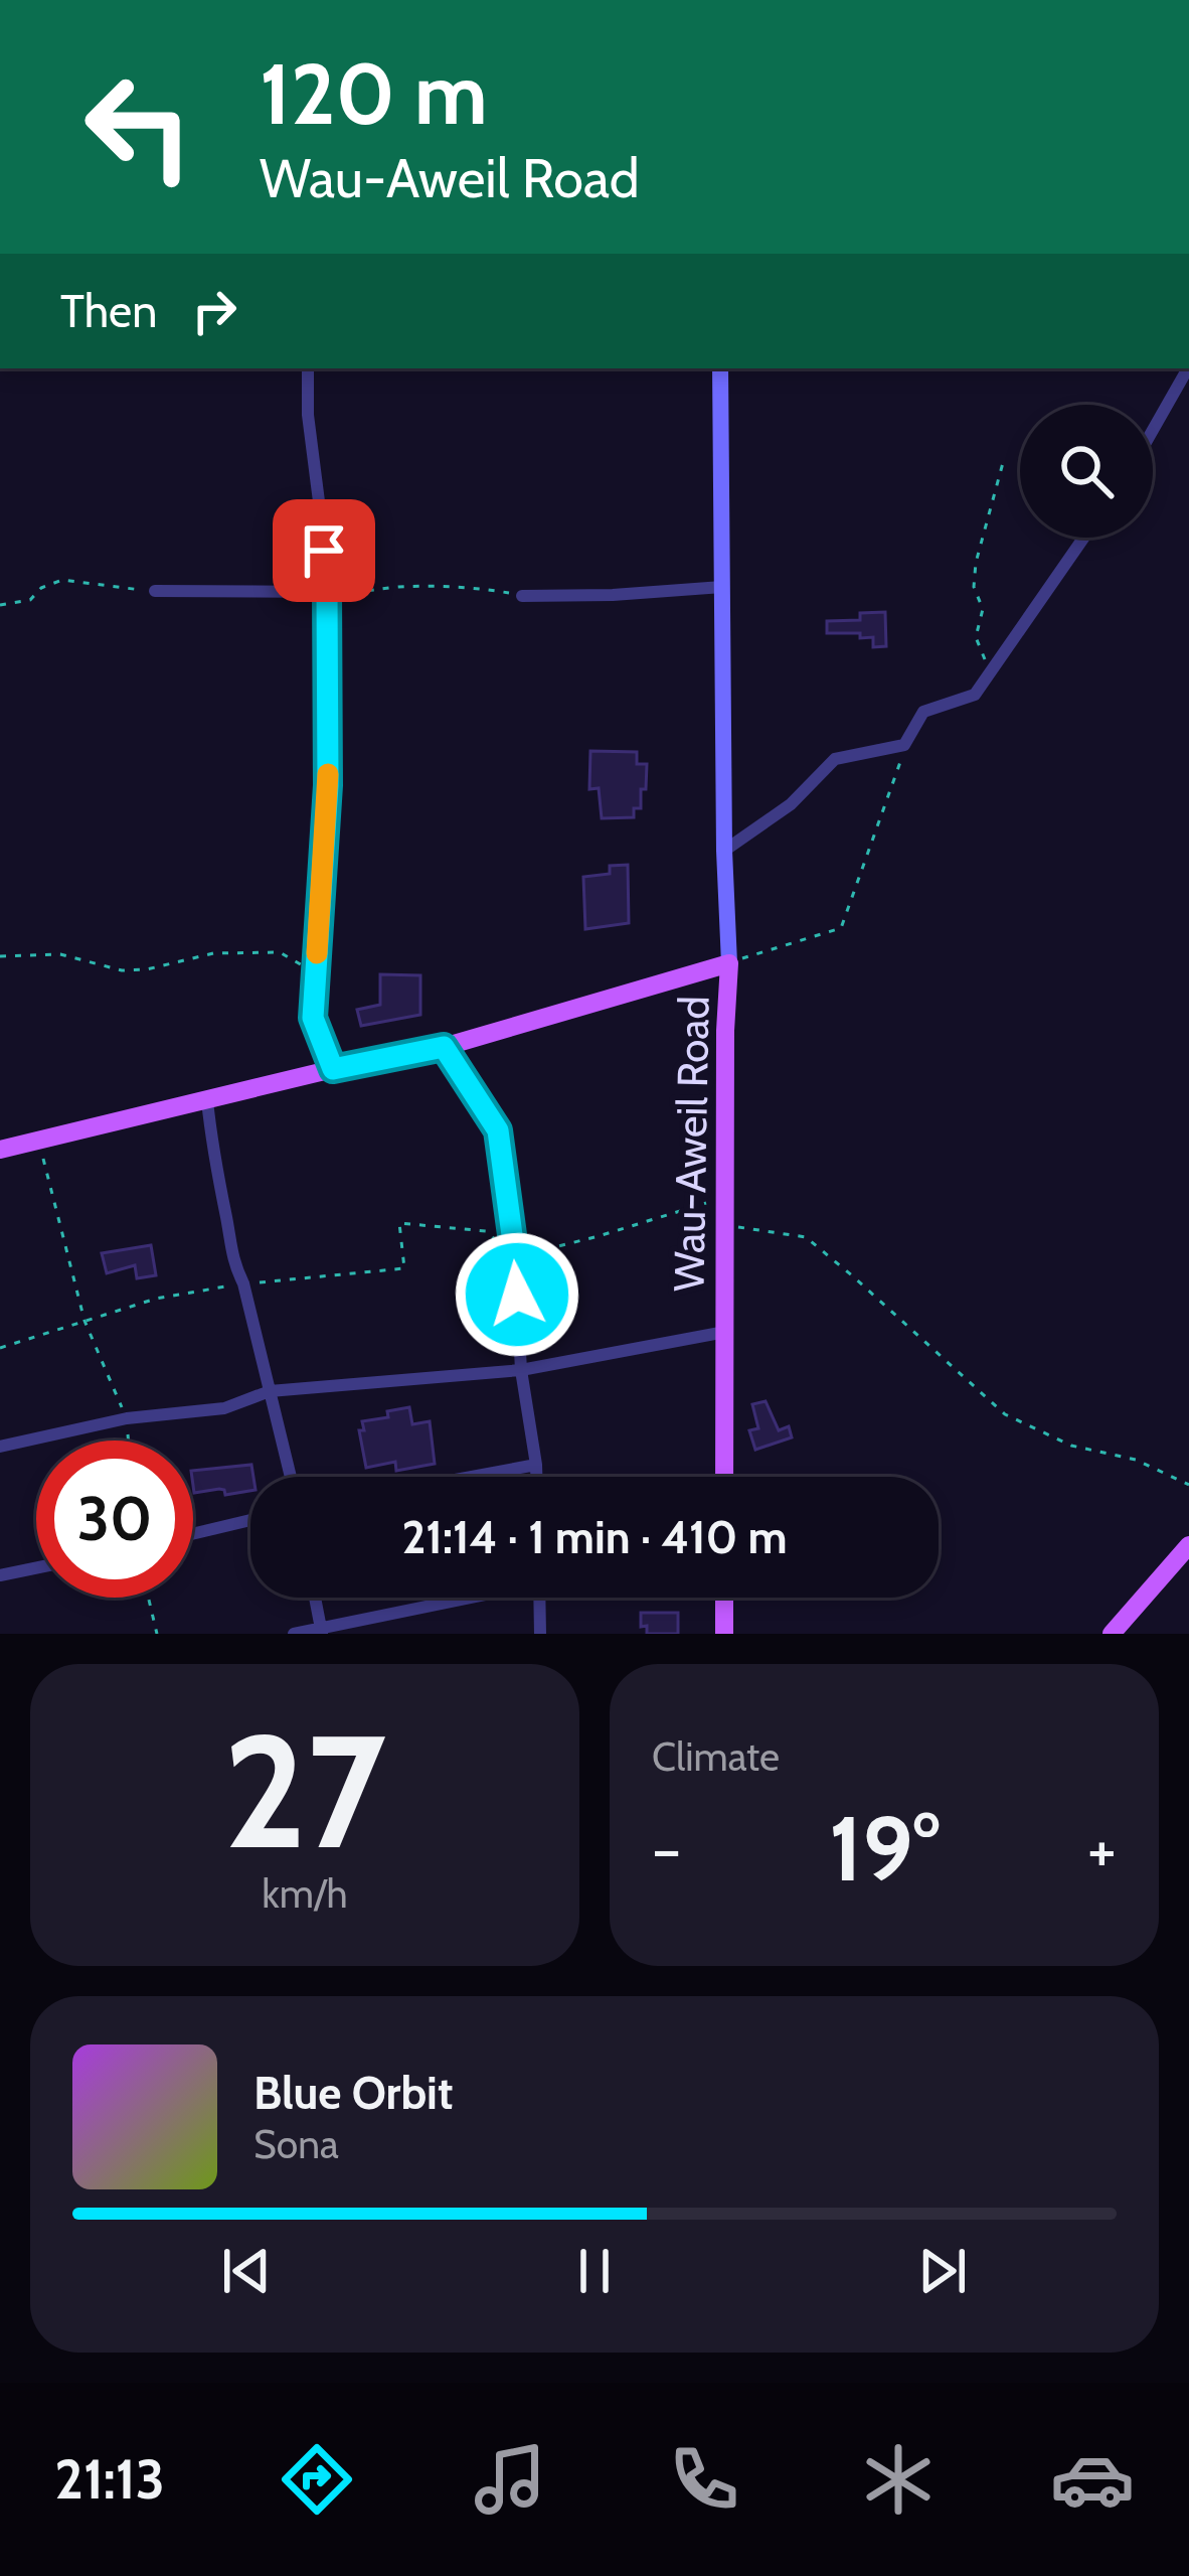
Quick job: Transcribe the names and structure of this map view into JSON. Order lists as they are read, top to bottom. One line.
{"streets":{"main road":["Wau-Aweil Road"]},"page":{"turn":["120 m","Wau-Aweil Road"],"then":"Then","limit":"30","trip":"21:14 · 1 min · 410 m","tile":[["27","km/h"],"Climate"],"heat":["−","19°","+"],"song":["Blue Orbit","Sona"],"tabs":"21:13"}}
